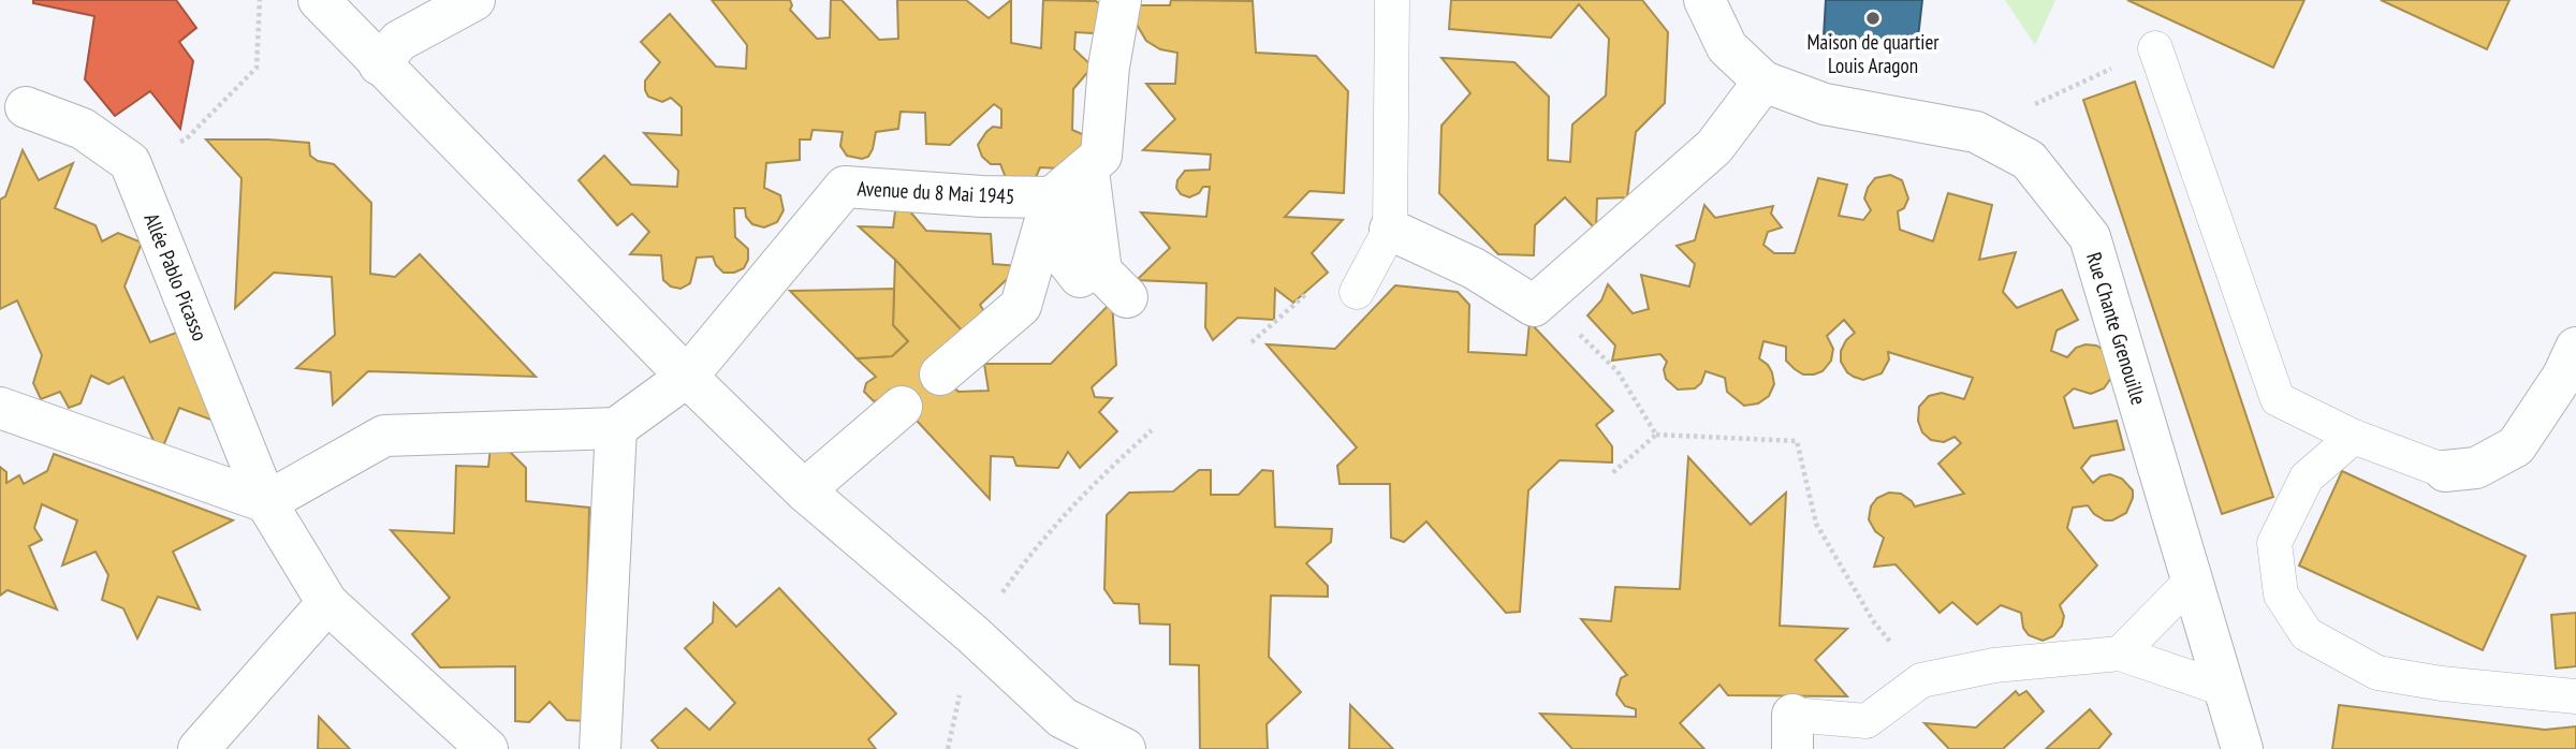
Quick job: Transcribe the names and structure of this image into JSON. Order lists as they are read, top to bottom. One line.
{"streets":{"street":["Avenue du 8 Mai 1945","Allée Pablo Picasso","Rue Chante Grenouille"]},"places":["Maison de quartier Louis Aragon"]}
